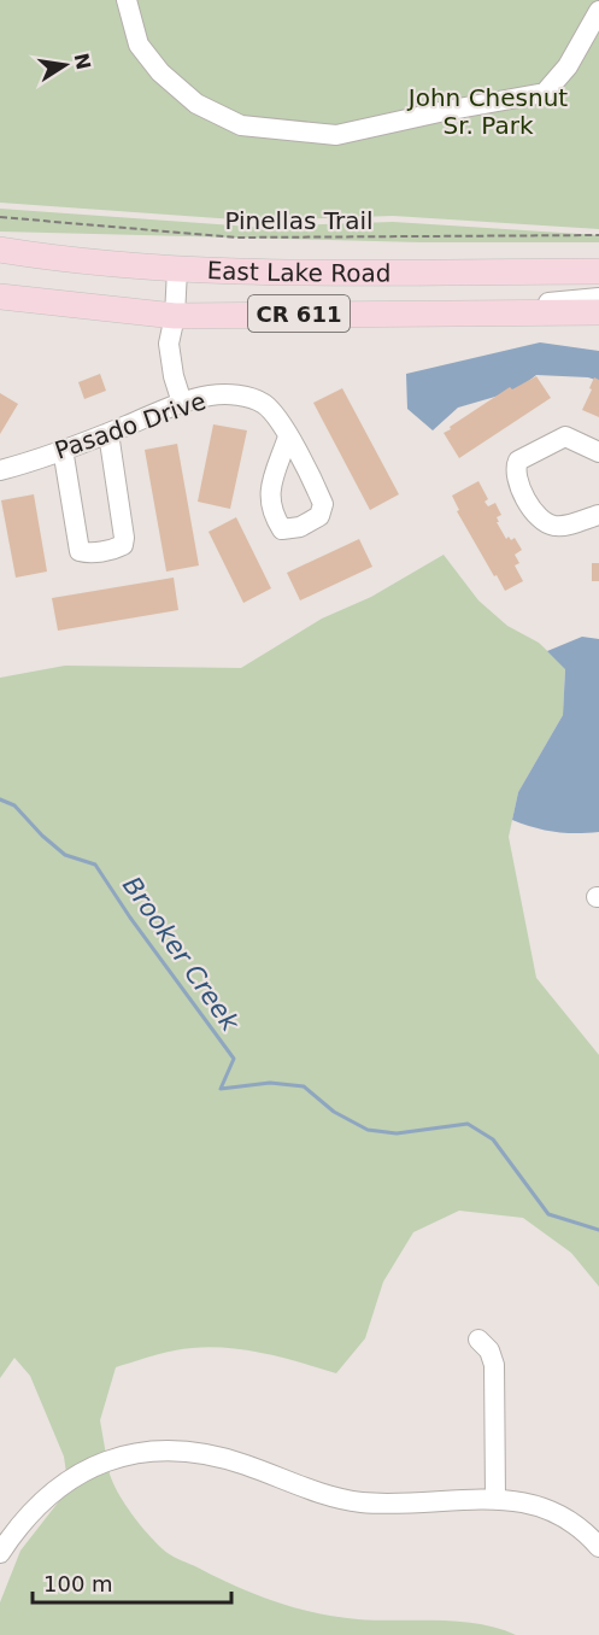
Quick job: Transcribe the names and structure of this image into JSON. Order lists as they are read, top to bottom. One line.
{"streets":{"main road":["East Lake Road","CR 611"],"street":["Pasado Drive"],"path":["Pinellas Trail"]},"water":["Brooker Creek"],"parks":["John Chesnut Sr. Park"],"scale_bar":"100 m","north":"right"}
